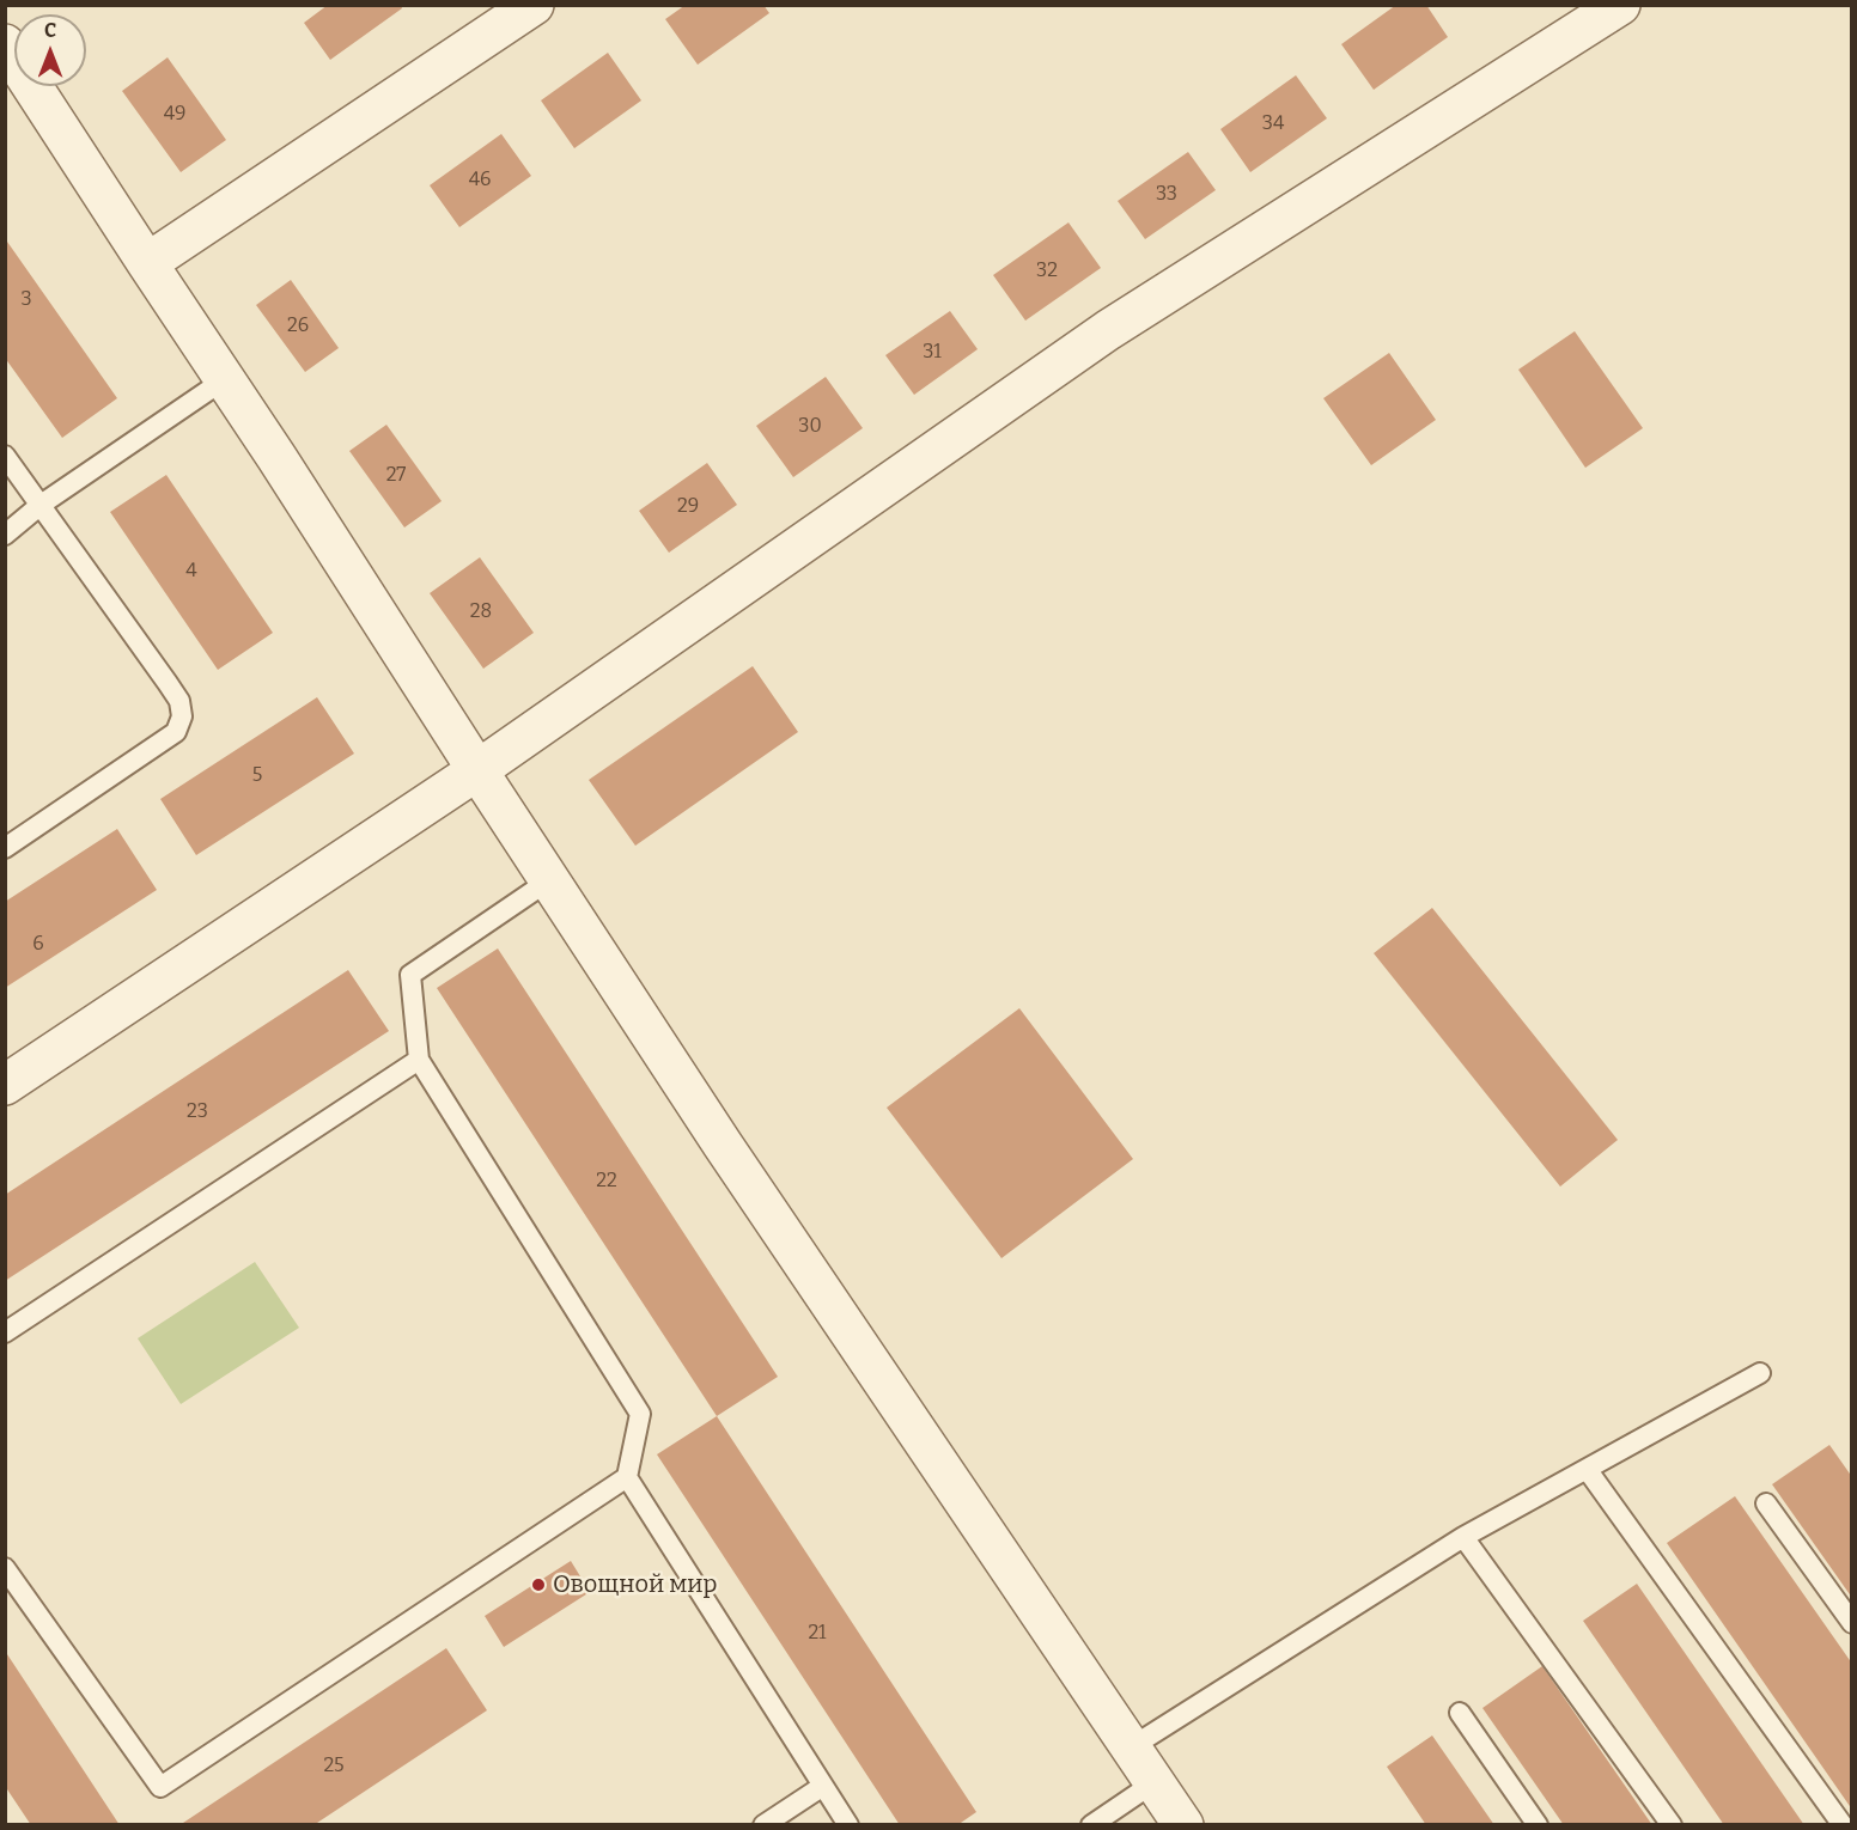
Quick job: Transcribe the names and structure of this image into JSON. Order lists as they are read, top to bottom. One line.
{"places":["Овощной мир"],"house_numbers":["49","34","46","33","32","3","26","31","30","27","29","4","28","5","6","23","22","21","25"],"north":"top"}
